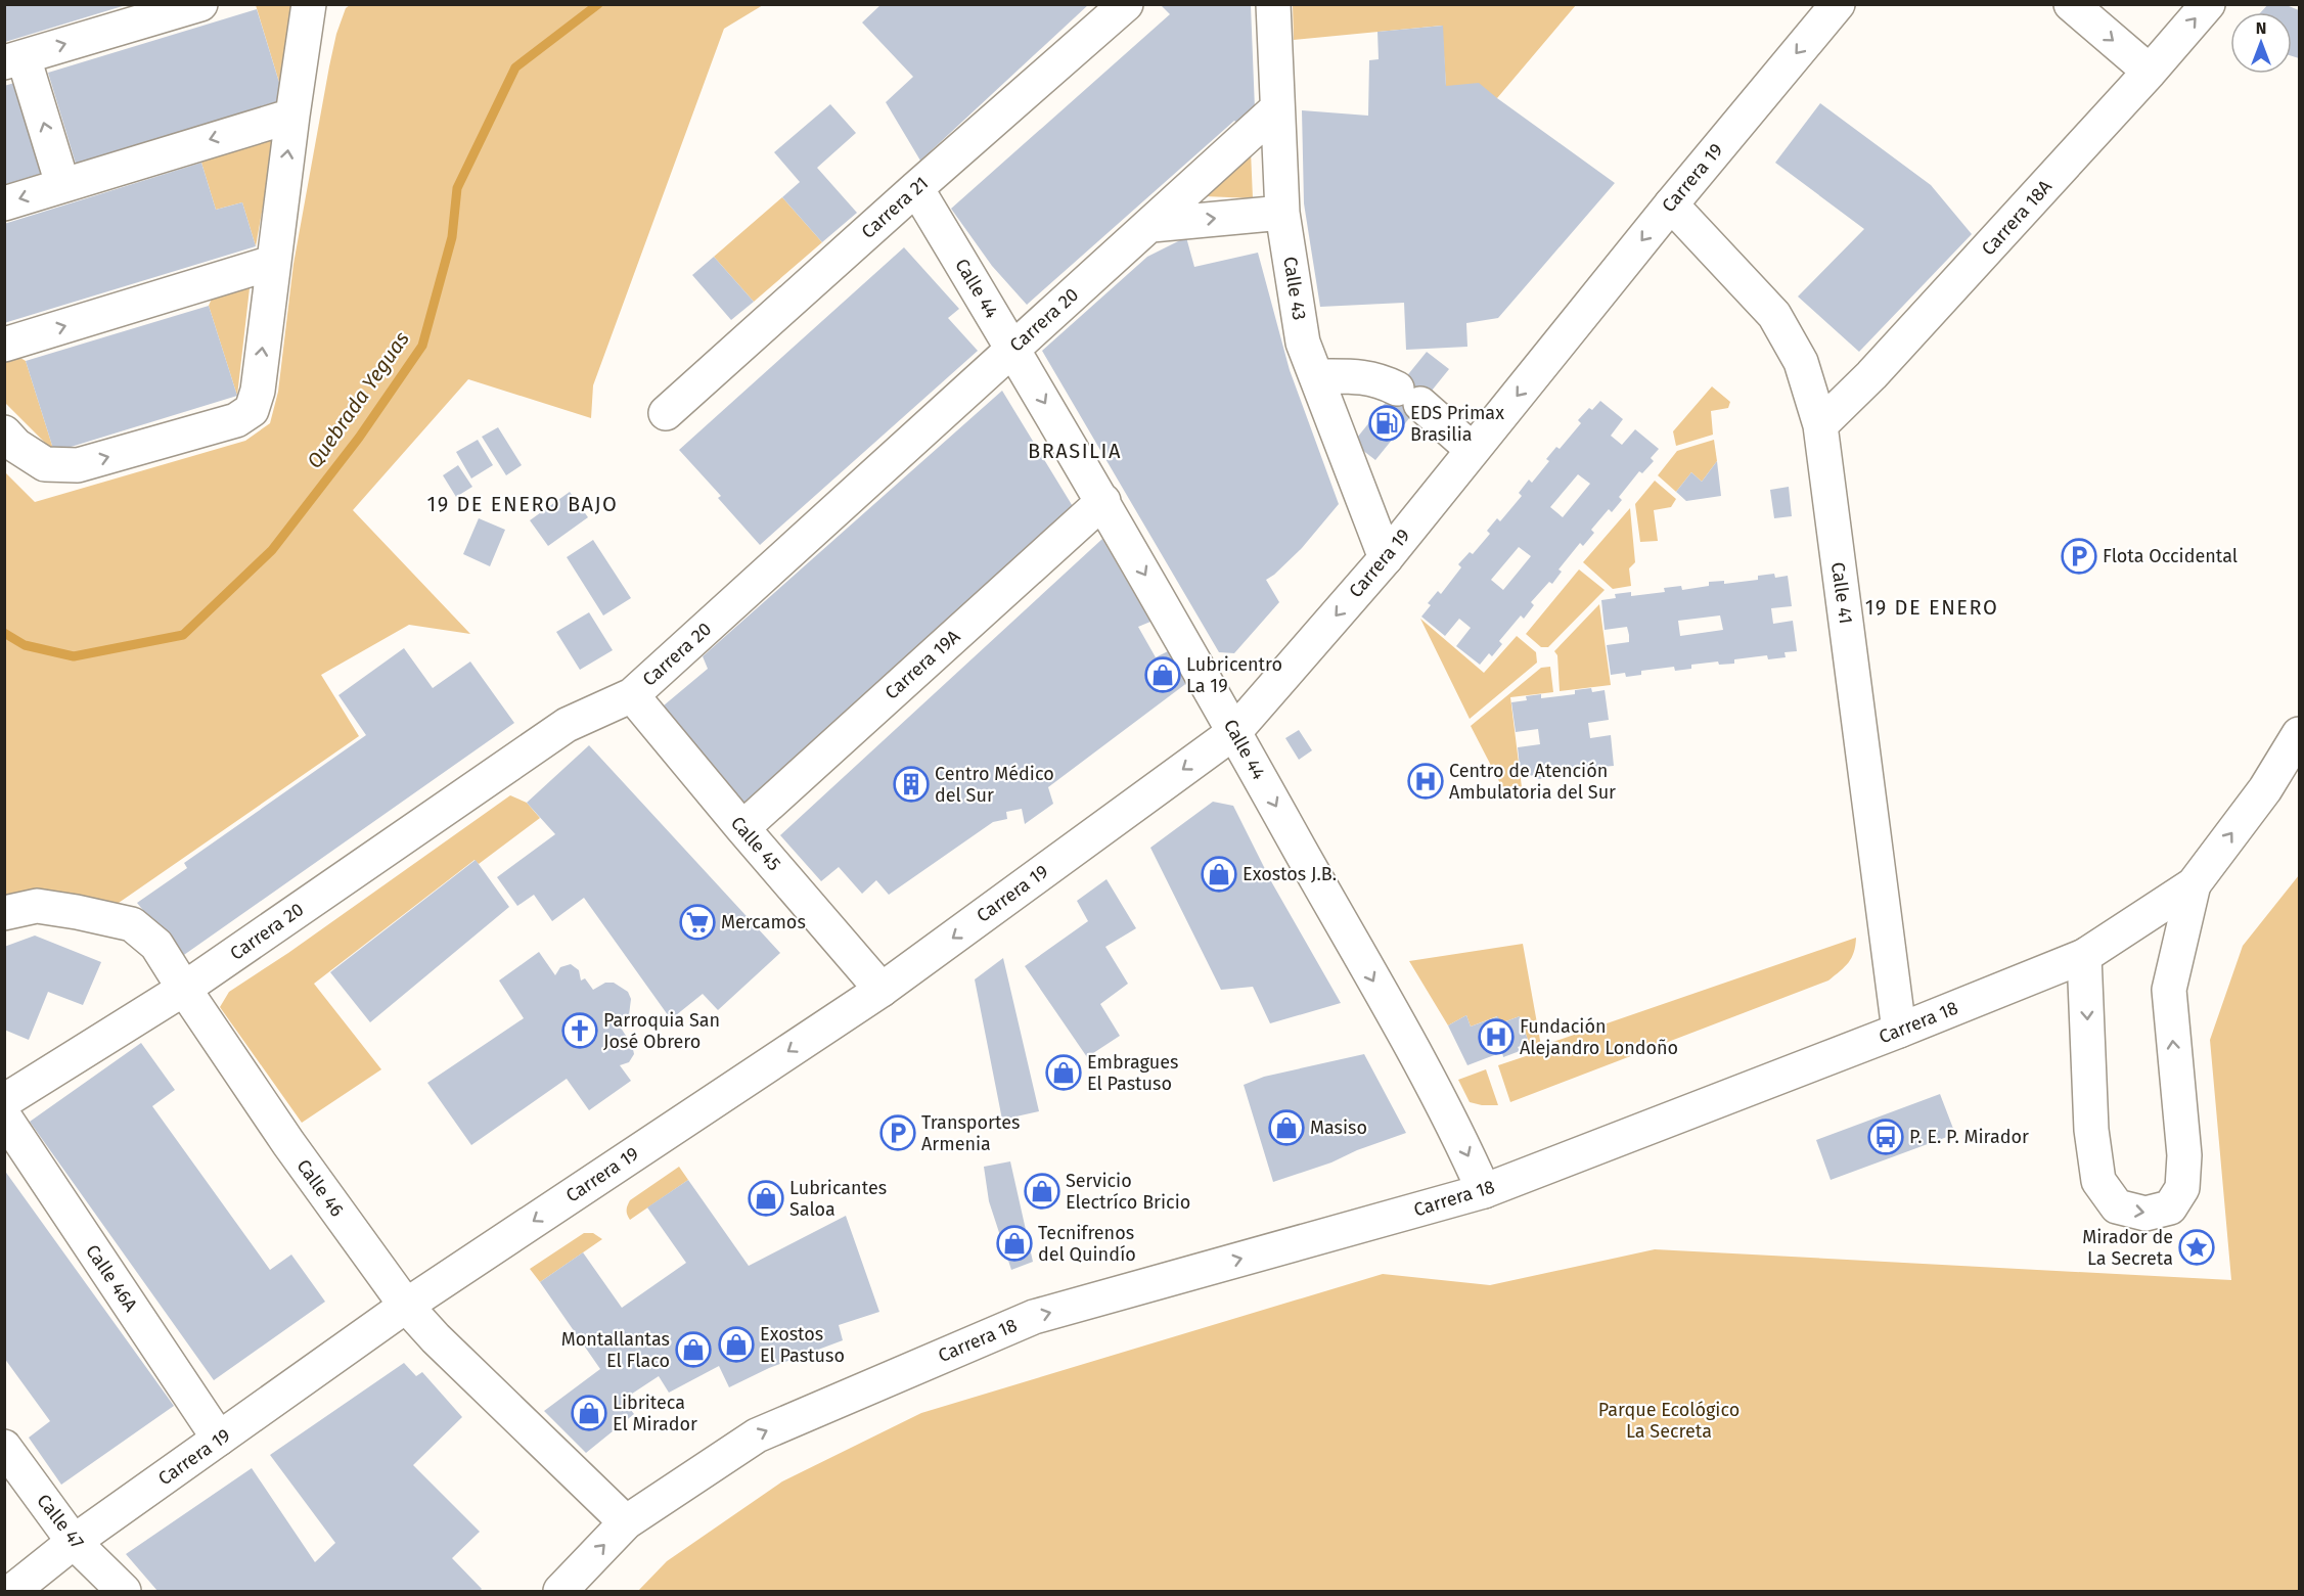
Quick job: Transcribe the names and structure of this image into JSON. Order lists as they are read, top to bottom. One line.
{"streets":{"street":["Carrera 19","Carrera 21","Carrera 18A","Calle 44","Calle 43","Carrera 20","Calle 41","Carrera 19A","Calle 45","Carrera 18","Calle 46","Calle 46A","Calle 47"]},"crossings":[["Carrera 19","Calle 44"],["Carrera 19","Calle 43"],["Carrera 19","Calle 41"],["Carrera 19","Calle 45"],["Carrera 19","Calle 46"],["Carrera 19","Calle 46A"],["Carrera 19","Calle 47"],["Carrera 21","Calle 44"],["Carrera 18A","Calle 41"],["Calle 44","Carrera 20"],["Calle 44","Carrera 19A"],["Calle 44","Carrera 18"],["Calle 43","Carrera 20"],["Carrera 20","Calle 45"],["Carrera 20","Calle 46"],["Calle 41","Carrera 18"],["Carrera 19A","Calle 45"],["Carrera 18","Calle 46"]],"one_way":["Carrera 19","Calle 44","Carrera 18"],"districts":["BRASILIA","19 DE ENERO BAJO","19 DE ENERO"],"water":["Quebrada Yeguas"],"parks":["Parque Ecológico La Secreta"],"places":{"fuel station":["EDS Primax Brasilia"],"parking":["Flota Occidental","Transportes Armenia"],"shop":["Lubricentro La 19","Exostos J.B.","Embragues El Pastuso","Masiso","Servicio Electríco Bricio","Lubricantes Saloa","Tecnifrenos del Quindío","Exostos El Pastuso","Montallantas El Flaco","Libriteca El Mirador"],"hospital":["Centro de Atención Ambulatoria del Sur","Fundación Alejandro Londoño"],"building":["Centro Médico del Sur"],"supermarket":["Mercamos"],"church":["Parroquia San José Obrero"],"bus stop":["P. E. P. Mirador"],"place":["Mirador de La Secreta"]},"north":"top"}
